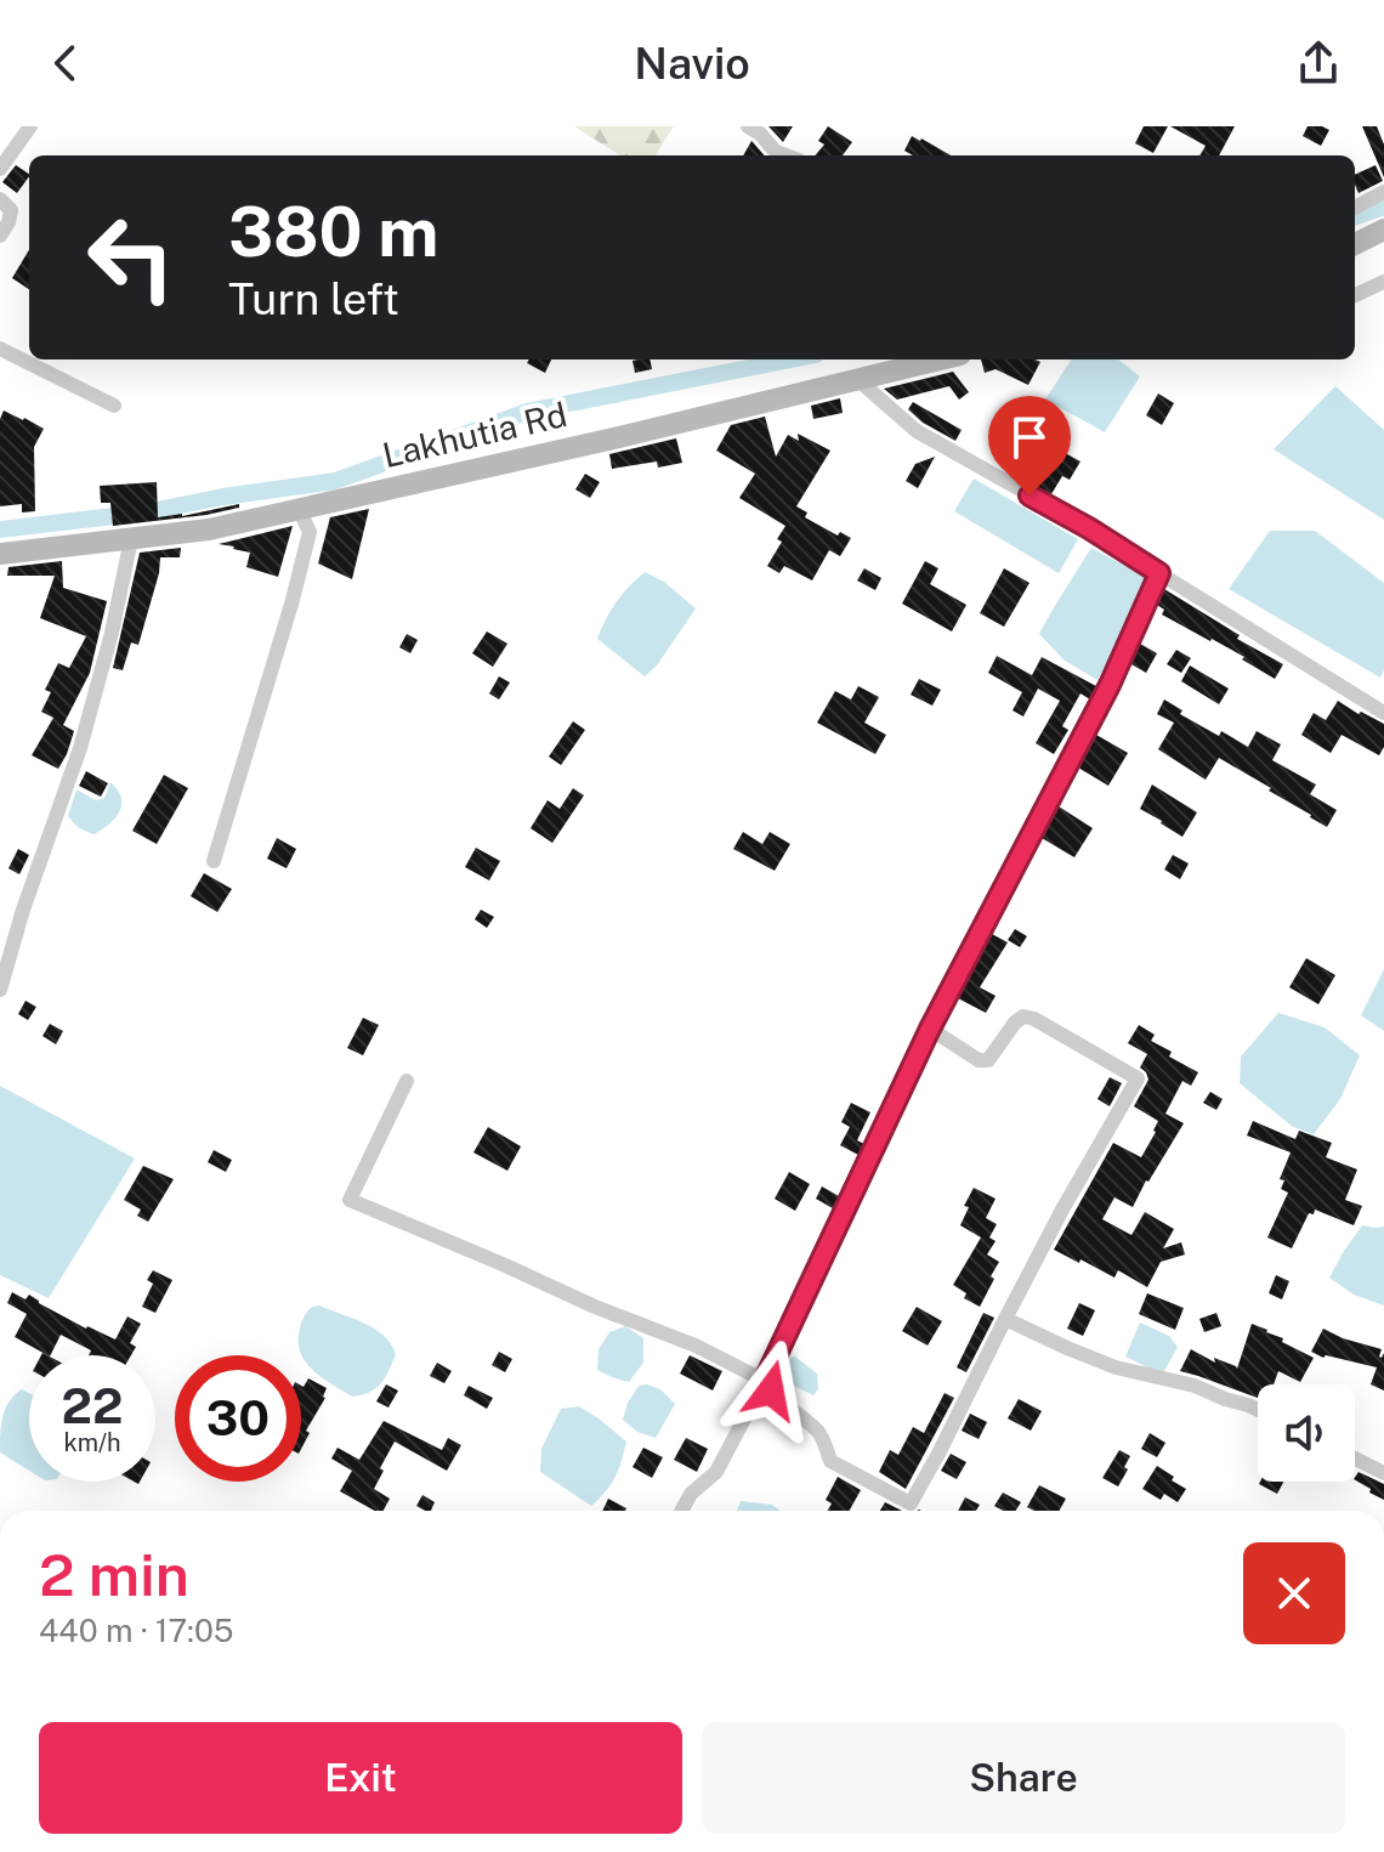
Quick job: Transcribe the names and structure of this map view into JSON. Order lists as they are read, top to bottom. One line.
{"streets":{"street":["Lakhutia Rd"]},"page":{"header":"Navio","turn":["380 m","Turn left"],"speed":"22 km/h","limit":"30","heading":["2 min","440 m · 17:05"],"buttons":["Exit","Share"]}}
